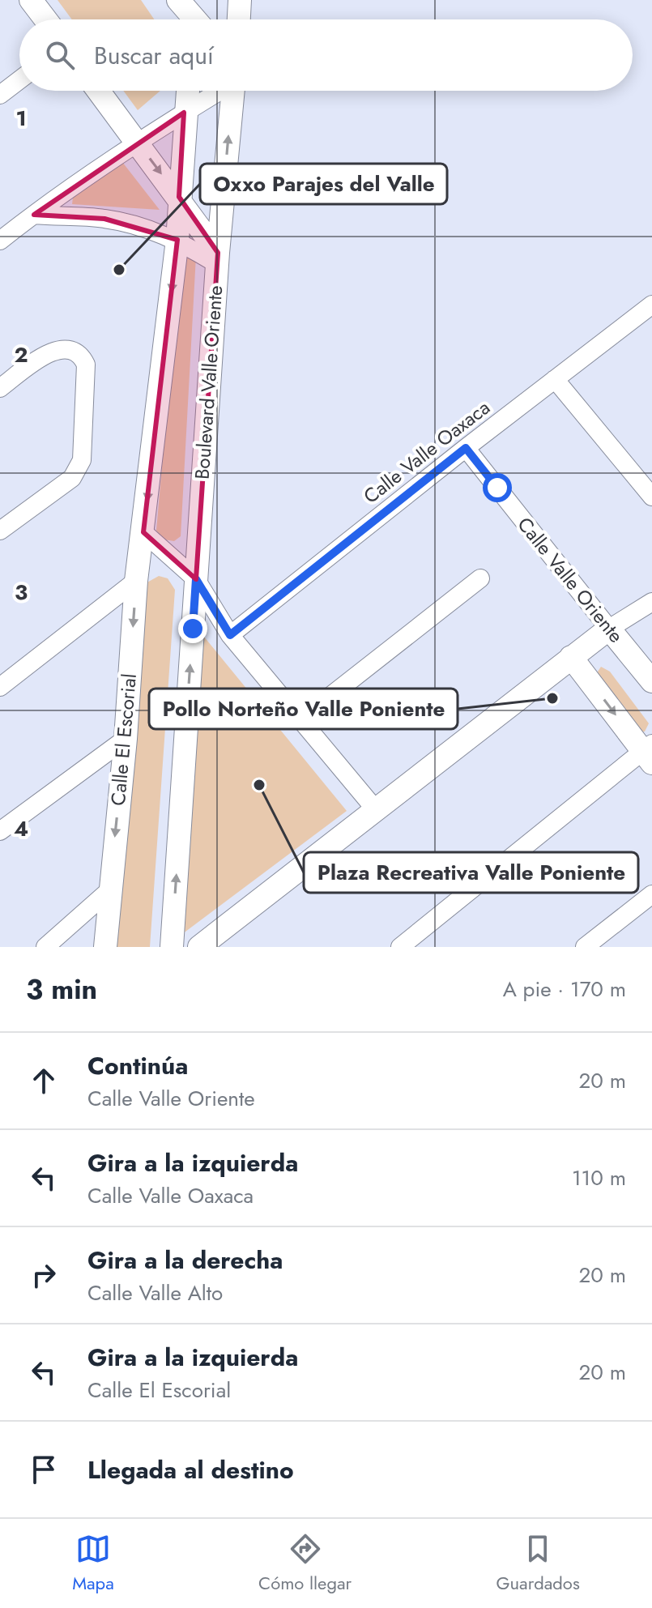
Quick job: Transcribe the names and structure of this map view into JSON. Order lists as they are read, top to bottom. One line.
{"streets":{"street":["Boulevard Valle Oriente","Calle Valle Oaxaca","Calle Valle Oriente","Calle El Escorial"]},"crossings":[["Calle Valle Oaxaca","Calle Valle Oriente"]],"places":["Oxxo Parajes del Valle","Pollo Norteño Valle Poniente","Plaza Recreativa Valle Poniente"],"page":{"search":"Buscar aquí","heading":["3 min","A pie · 170 m"],"list":[["Continúa","Calle Valle Oriente","20 m"],["Gira a la izquierda","Calle Valle Oaxaca","110 m"],["Gira a la derecha","Calle Valle Alto","20 m"],["Gira a la izquierda","Calle El Escorial","20 m"],"Llegada al destino"],"nav":["Mapa","Cómo llegar","Guardados"]},"grid":{"rows":["1","2","3","4"]}}
